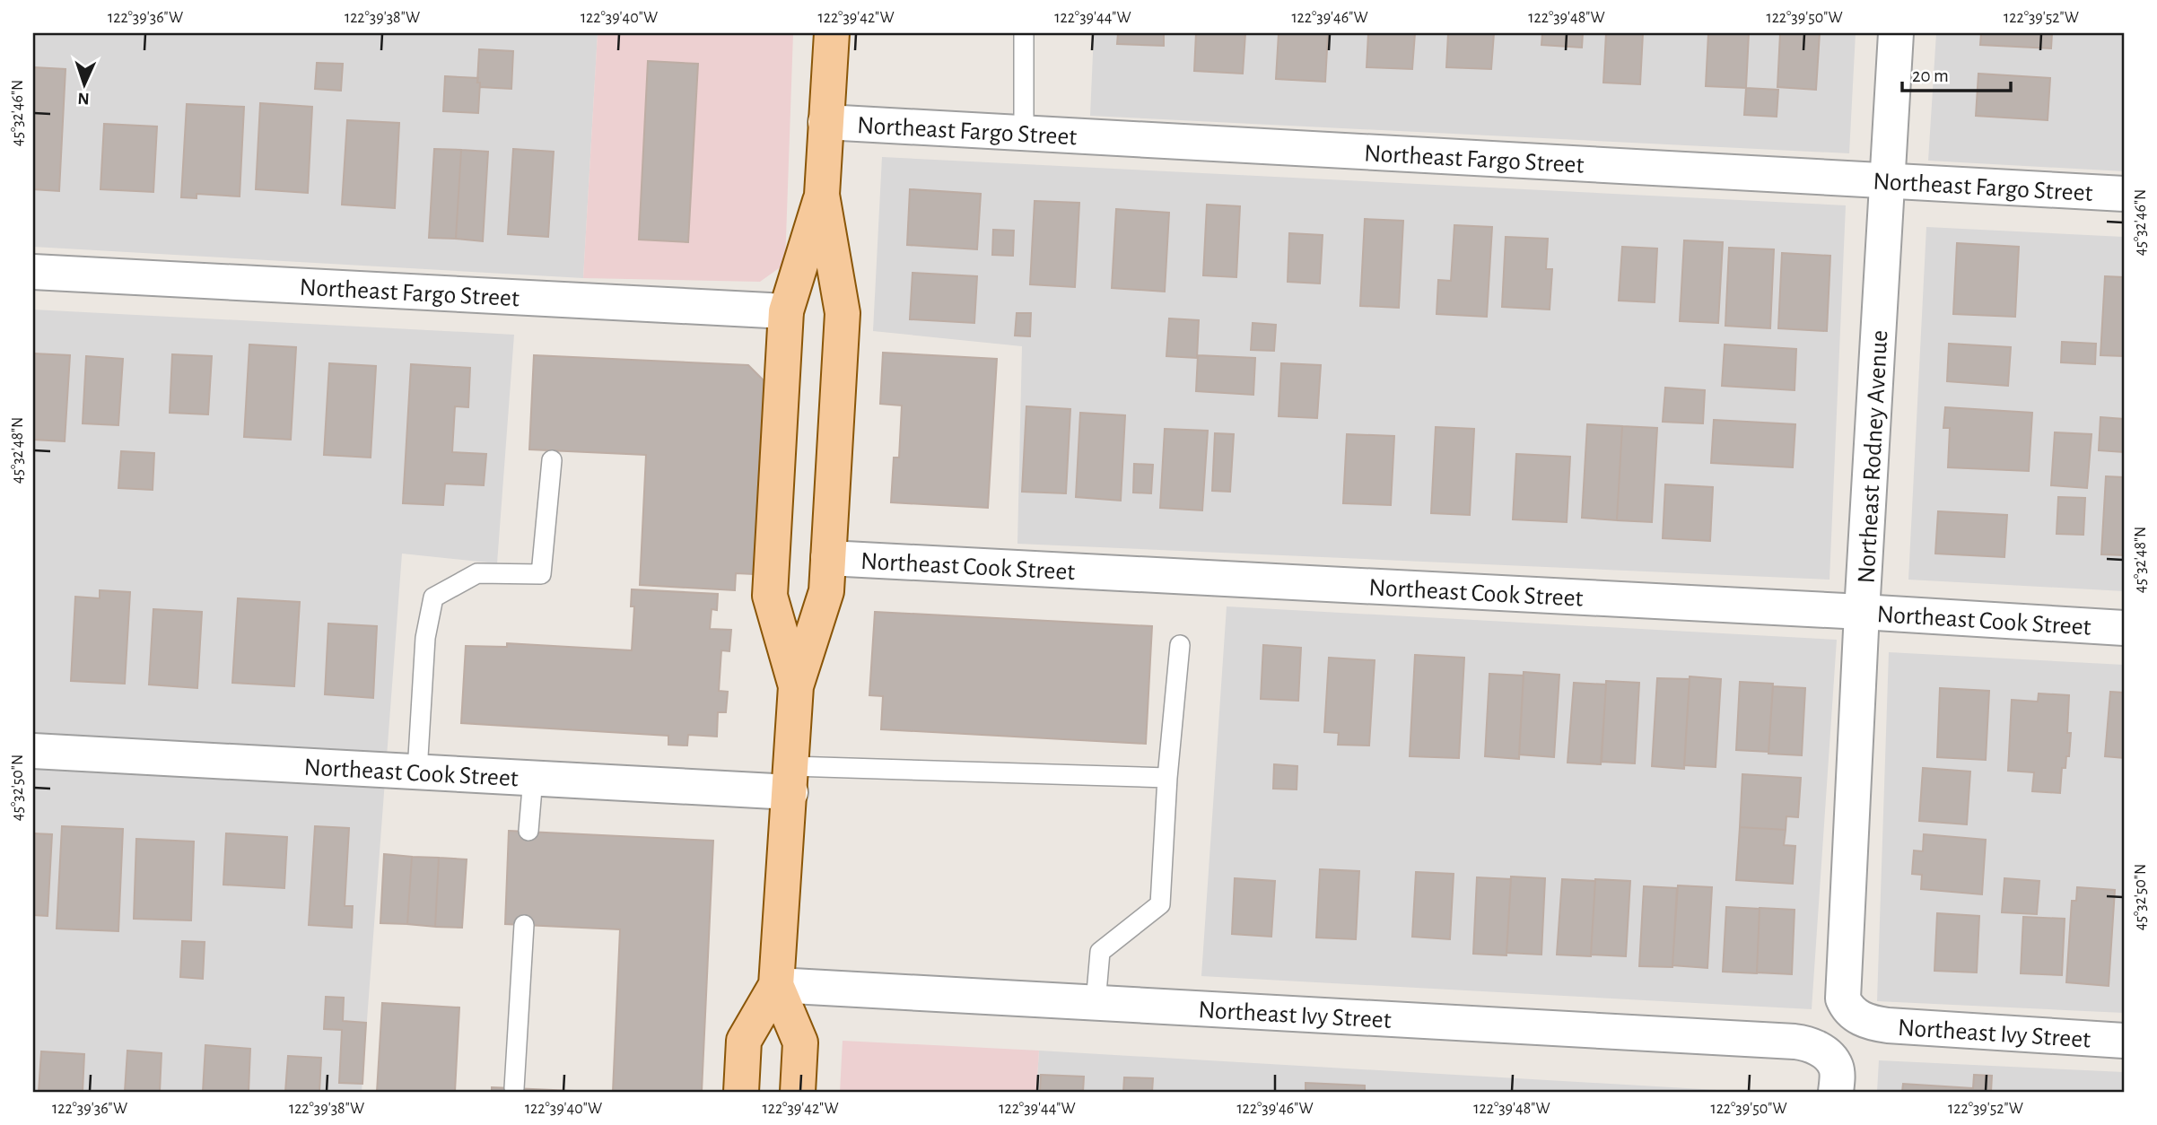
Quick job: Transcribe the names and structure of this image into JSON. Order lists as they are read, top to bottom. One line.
{"streets":{"street":["Northeast Fargo Street","Northeast Rodney Avenue","Northeast Cook Street","Northeast Ivy Street"]},"crossings":[["Northeast Fargo Street","Northeast Rodney Avenue"],["Northeast Rodney Avenue","Northeast Cook Street"],["Northeast Rodney Avenue","Northeast Ivy Street"]],"scale_bar":"20 m","north":"bottom","coordinates":["122°39'36\"W","122°39'38\"W","122°39'40\"W","122°39'42\"W","122°39'44\"W","122°39'46\"W","122°39'48\"W","122°39'50\"W","122°39'52\"W","45°32'46\"N","45°32'48\"N","45°32'50\"N"]}
